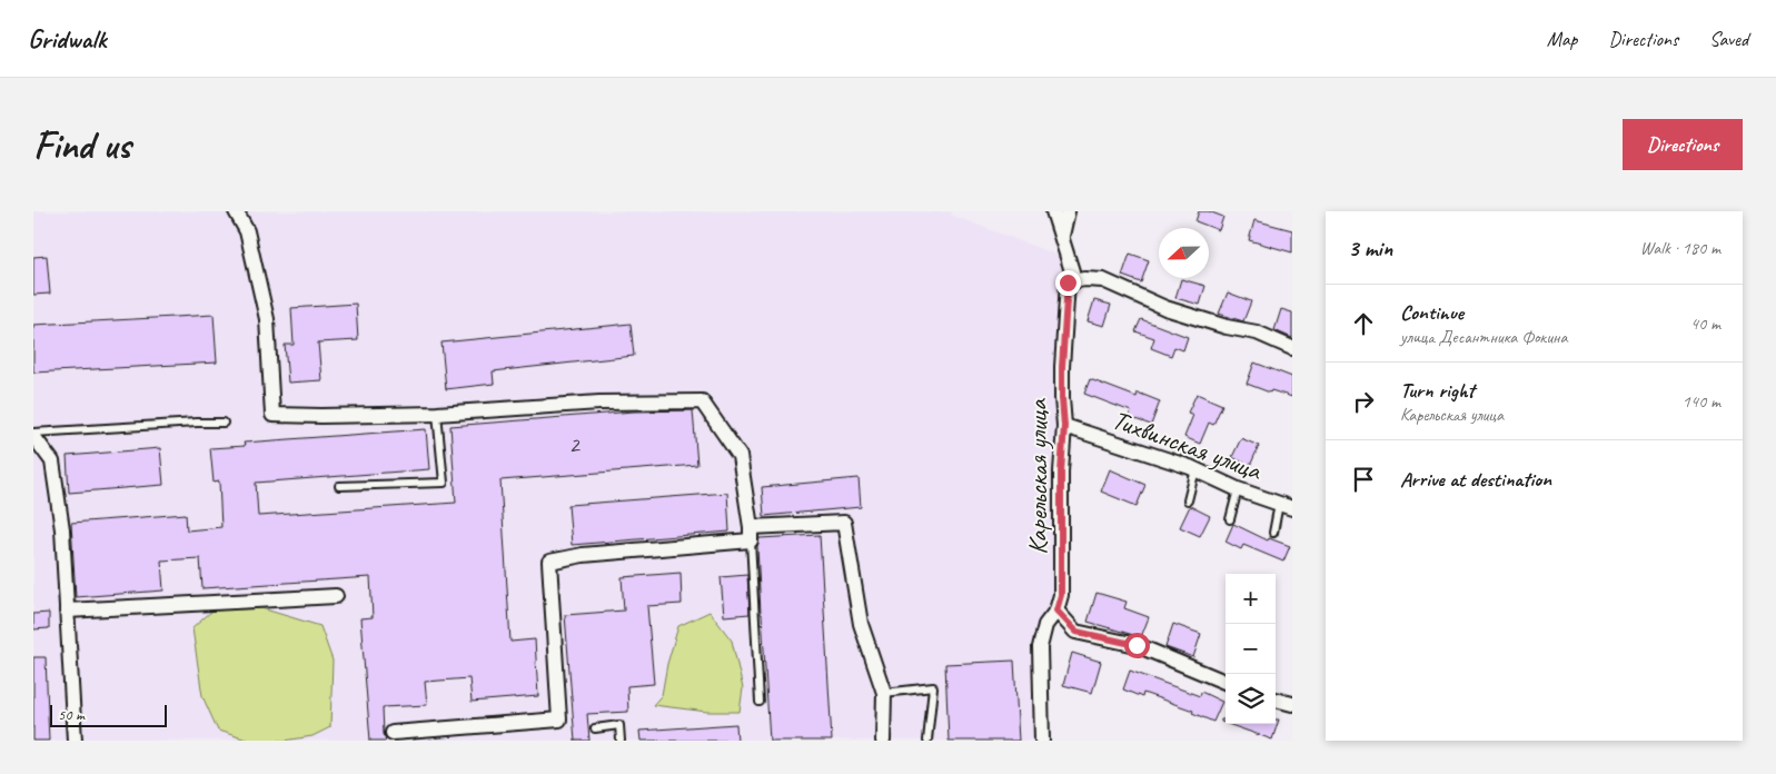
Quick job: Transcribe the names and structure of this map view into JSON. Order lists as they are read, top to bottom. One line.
{"streets":{"street":["Тихвинская улица","Карельская улица"]},"crossings":[["Тихвинская улица","Карельская улица"]],"house_numbers":["2"],"scale_bar":"50 m","north":"left","page":{"header":"Gridwalk","nav":["Map","Directions","Saved"],"buttons":"Directions","title":"Find us","heading":["3 min","Walk · 180 m"],"list":[["Continue","улица Десантника Фокина","40 m"],["Turn right","Карельская улица","140 m"],"Arrive at destination"],"map_buttons":["+","−"],"scale":"50 m"}}
